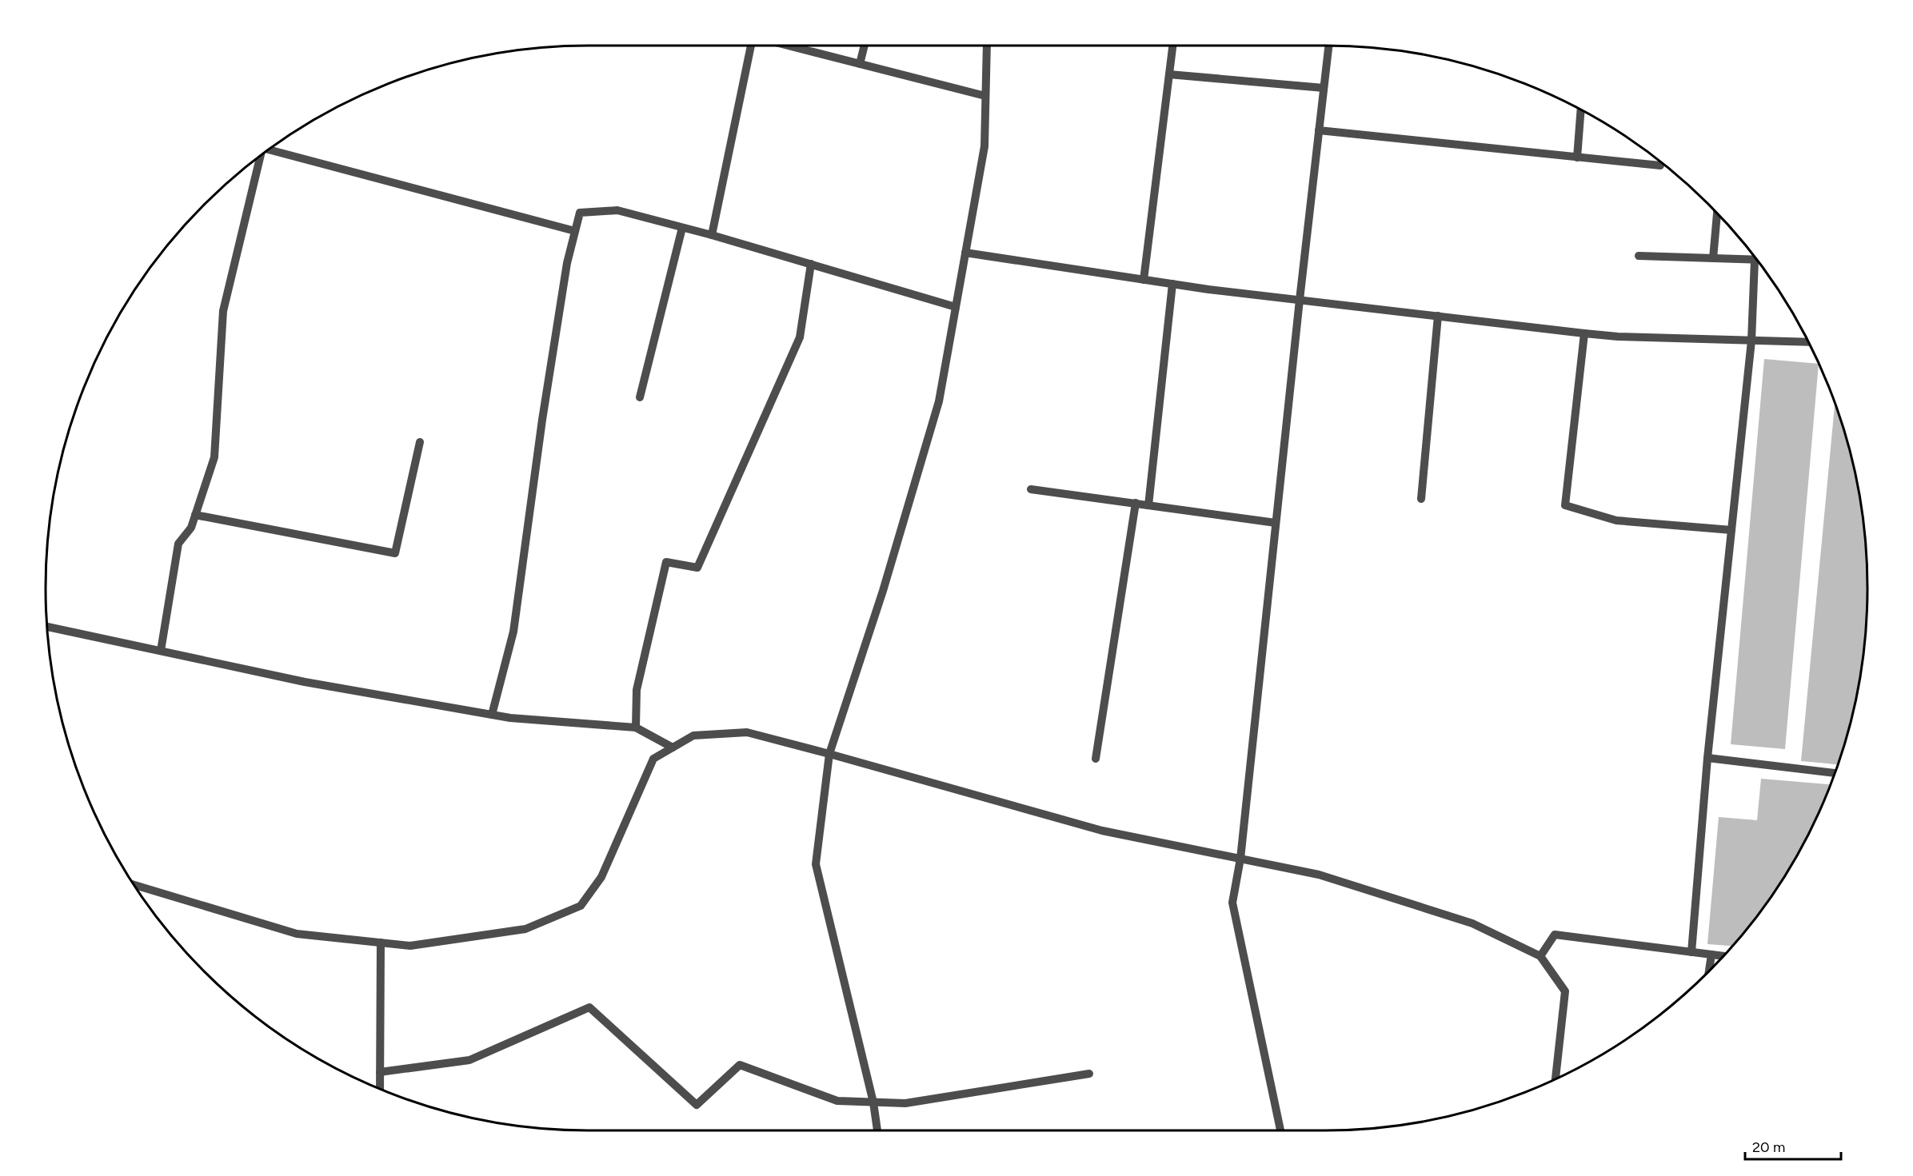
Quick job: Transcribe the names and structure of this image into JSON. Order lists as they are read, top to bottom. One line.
{"scale_bar":"20 m"}
